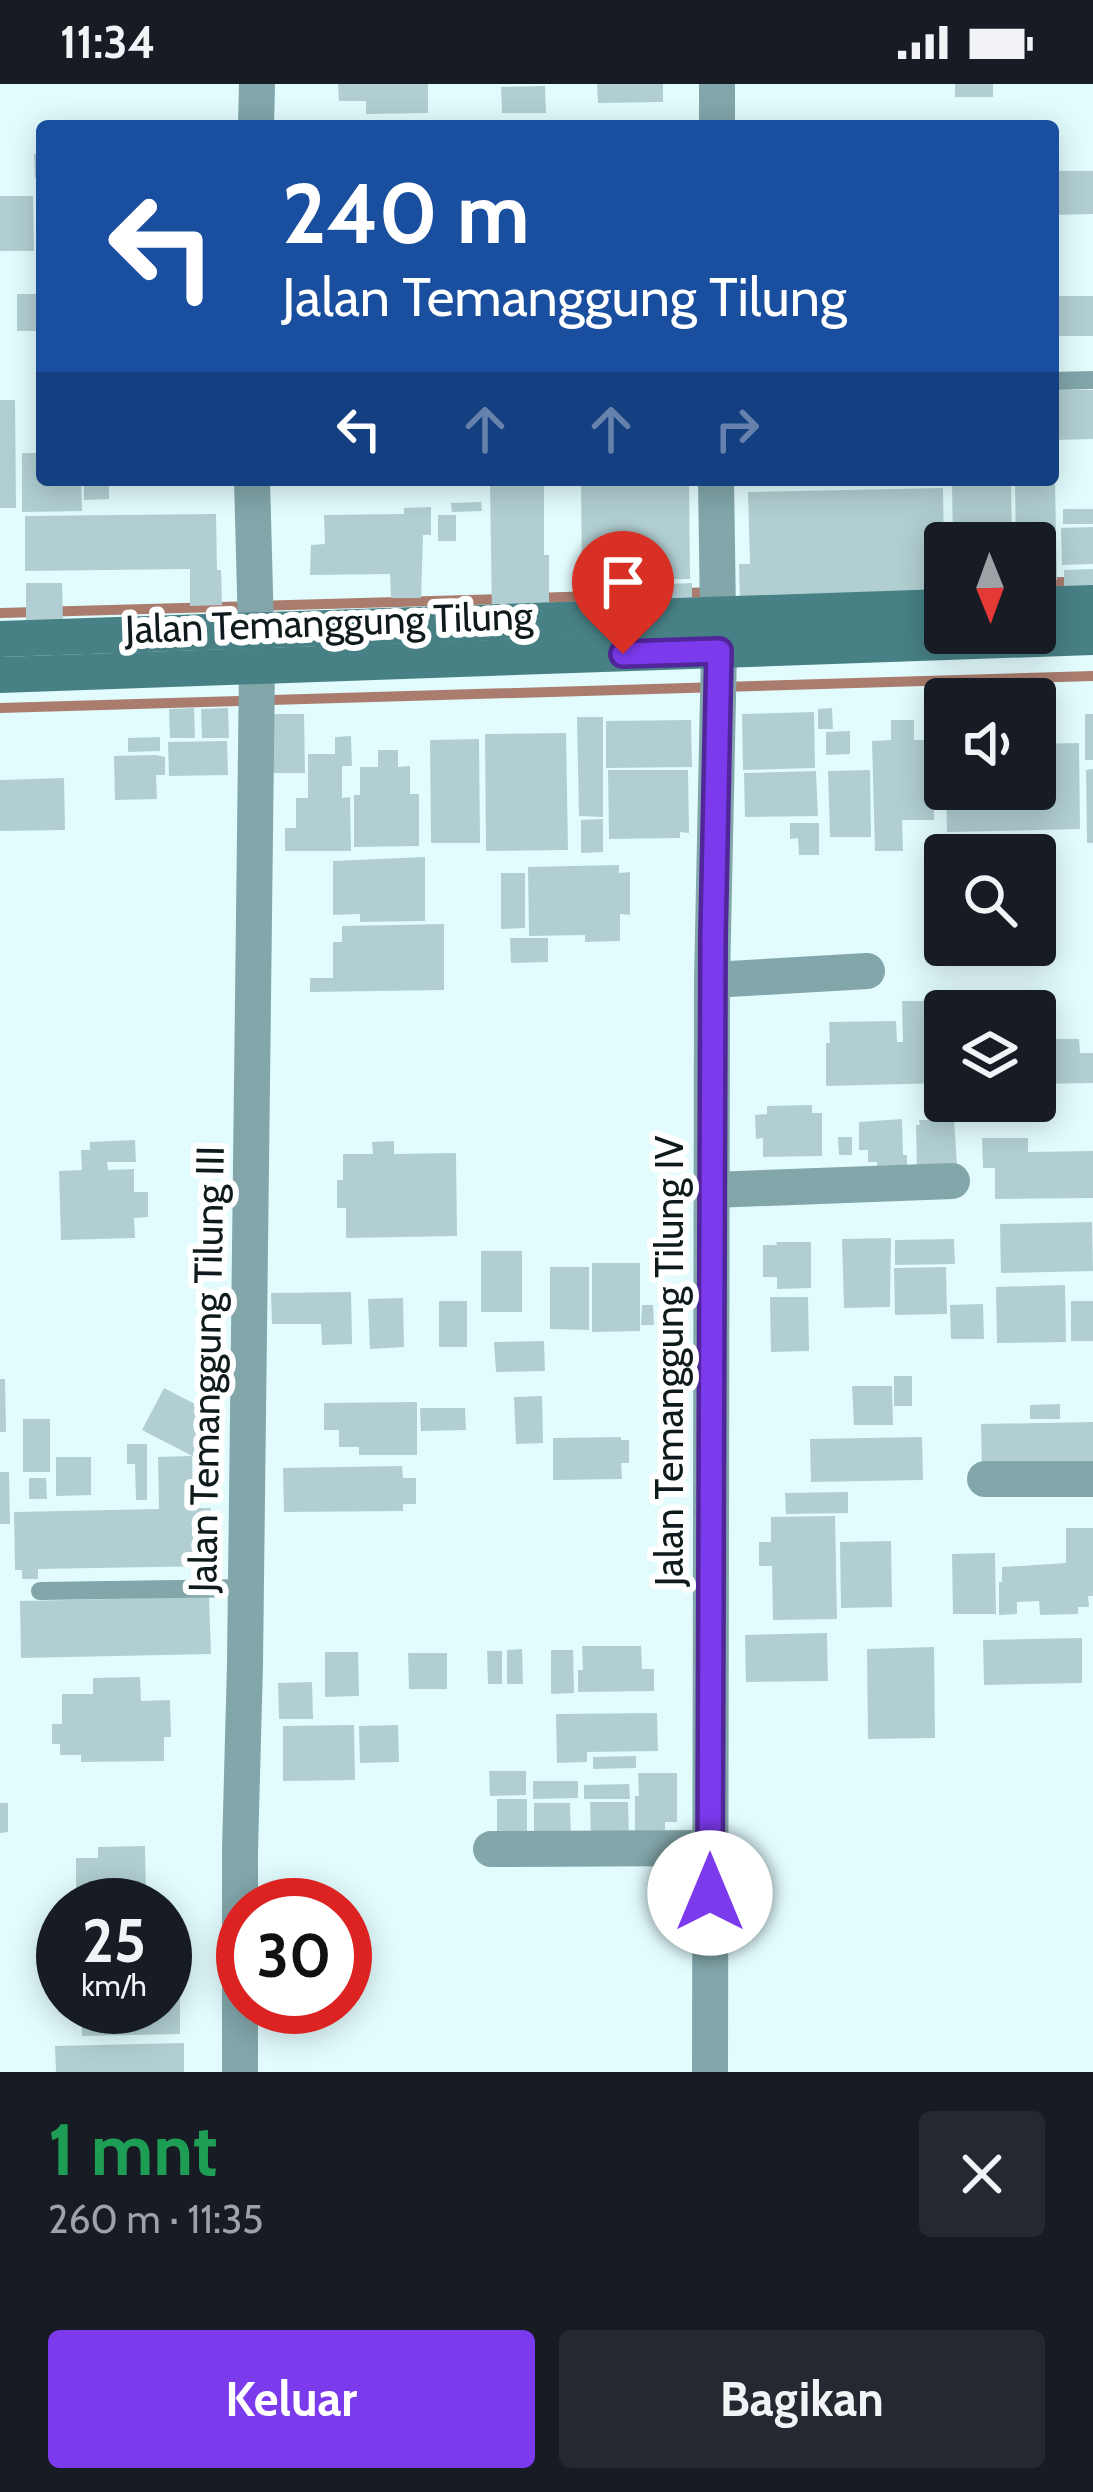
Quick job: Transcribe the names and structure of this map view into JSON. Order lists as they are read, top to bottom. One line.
{"streets":{"street":["Jalan Temanggung Tilung","Jalan Temanggung Tilung IV","Jalan Temanggung Tilung III"]},"crossings":[["Jalan Temanggung Tilung","Jalan Temanggung Tilung IV"],["Jalan Temanggung Tilung","Jalan Temanggung Tilung III"]],"north":"bottom","page":{"status":"11:34","turn":["240 m","Jalan Temanggung Tilung"],"speed":"25 km/h","limit":"30","heading":["1 mnt","260 m · 11:35"],"buttons":["Keluar","Bagikan"]}}
